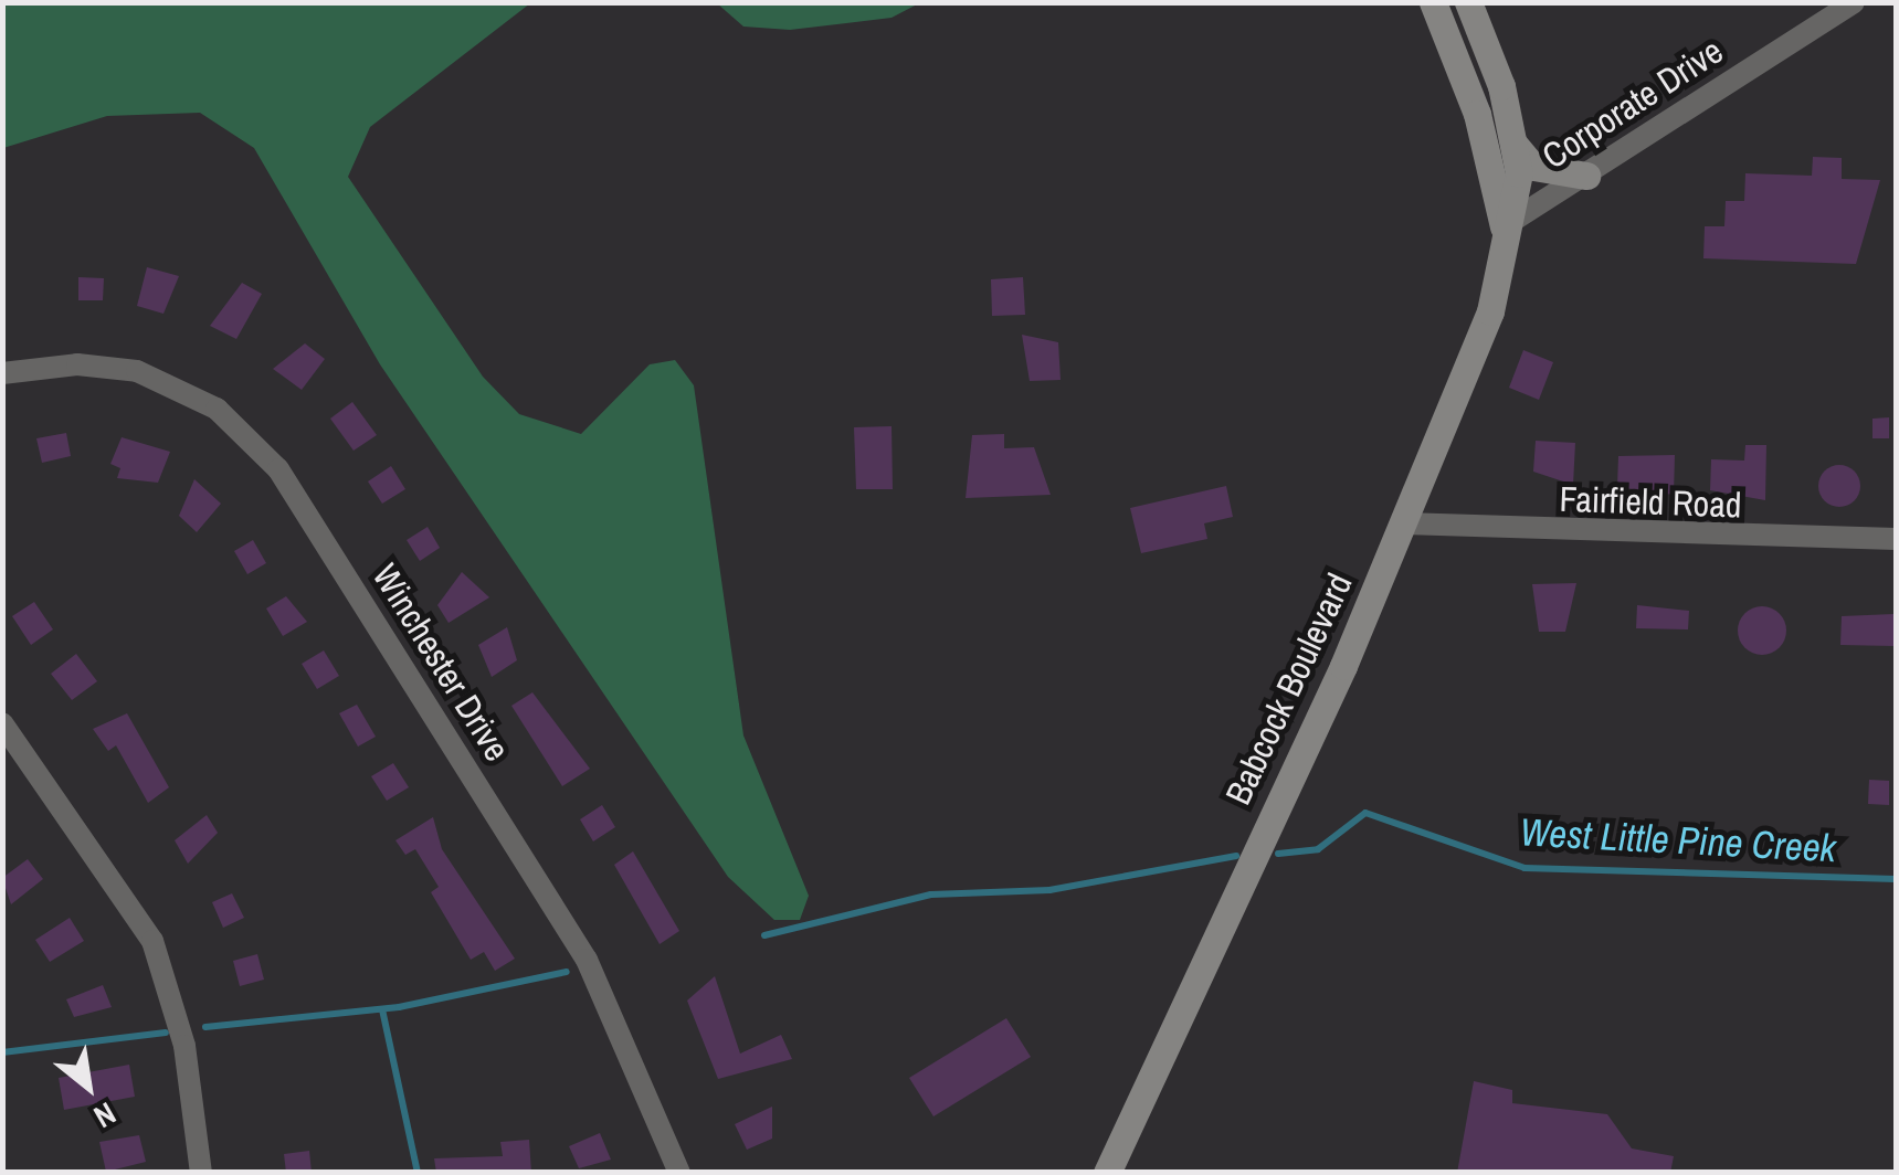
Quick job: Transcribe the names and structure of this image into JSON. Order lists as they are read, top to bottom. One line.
{"streets":{"street":["Corporate Drive","Fairfield Road","Winchester Drive","Babcock Boulevard"]},"crossings":[["Corporate Drive","Babcock Boulevard"],["Fairfield Road","Babcock Boulevard"]],"water":["West Little Pine Creek"],"north":"bottom right"}
